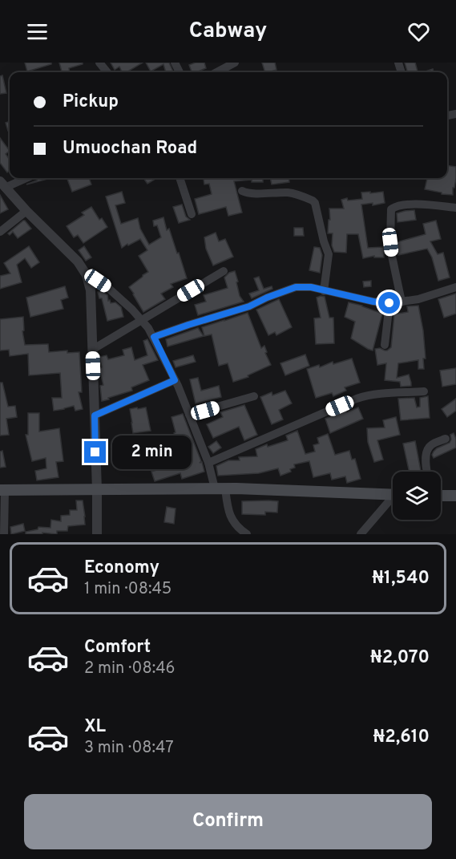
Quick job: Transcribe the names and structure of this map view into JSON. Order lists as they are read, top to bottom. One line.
{"page":{"header":"Cabway","banner":["Pickup","Umuochan Road"],"bubble":"2 min","list":[{"name":"Economy","note":"1 min · 08:45","value":"₦1,540"},{"name":"Comfort","note":"2 min · 08:46","value":"₦2,070"},{"name":"XL","note":"3 min · 08:47","value":"₦2,610"}],"buttons":"Confirm"}}
